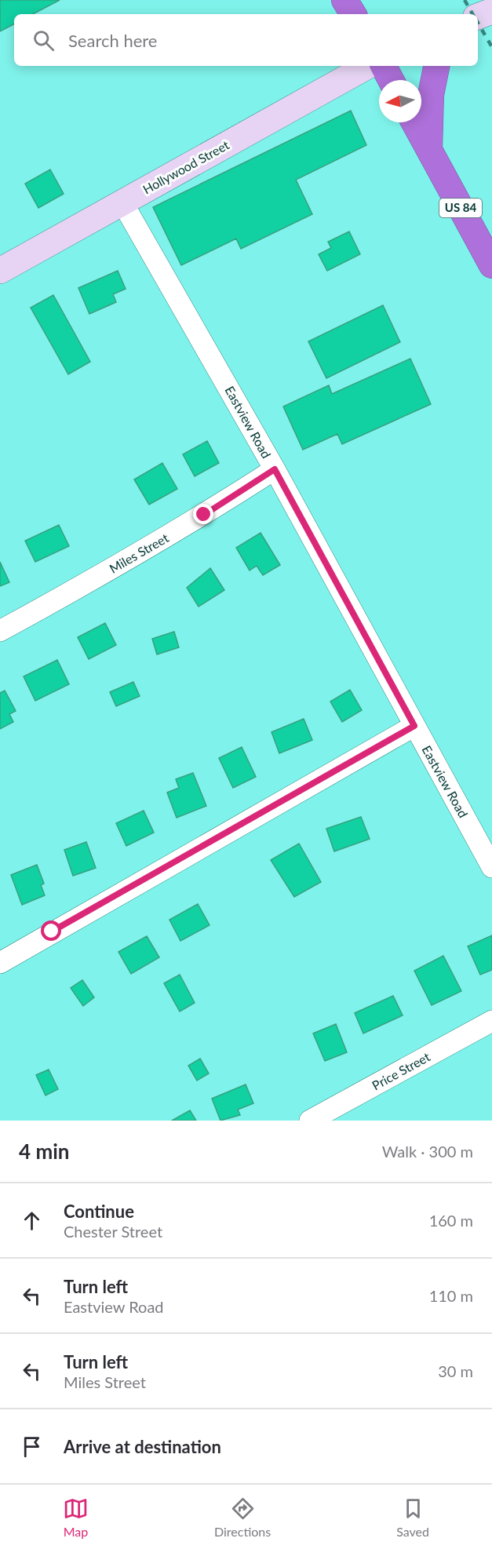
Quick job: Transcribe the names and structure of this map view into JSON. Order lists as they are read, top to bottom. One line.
{"streets":{"highway":["US 84"],"street":["Hollywood Street","Eastview Road","Miles Street","Price Street"]},"crossings":[["Hollywood Street","Eastview Road"],["Eastview Road","Miles Street"]],"north":"left","page":{"search":"Search here","heading":["4 min","Walk · 300 m"],"list":[["Continue","Chester Street","160 m"],["Turn left","Eastview Road","110 m"],["Turn left","Miles Street","30 m"],"Arrive at destination"],"nav":["Map","Directions","Saved"]}}
